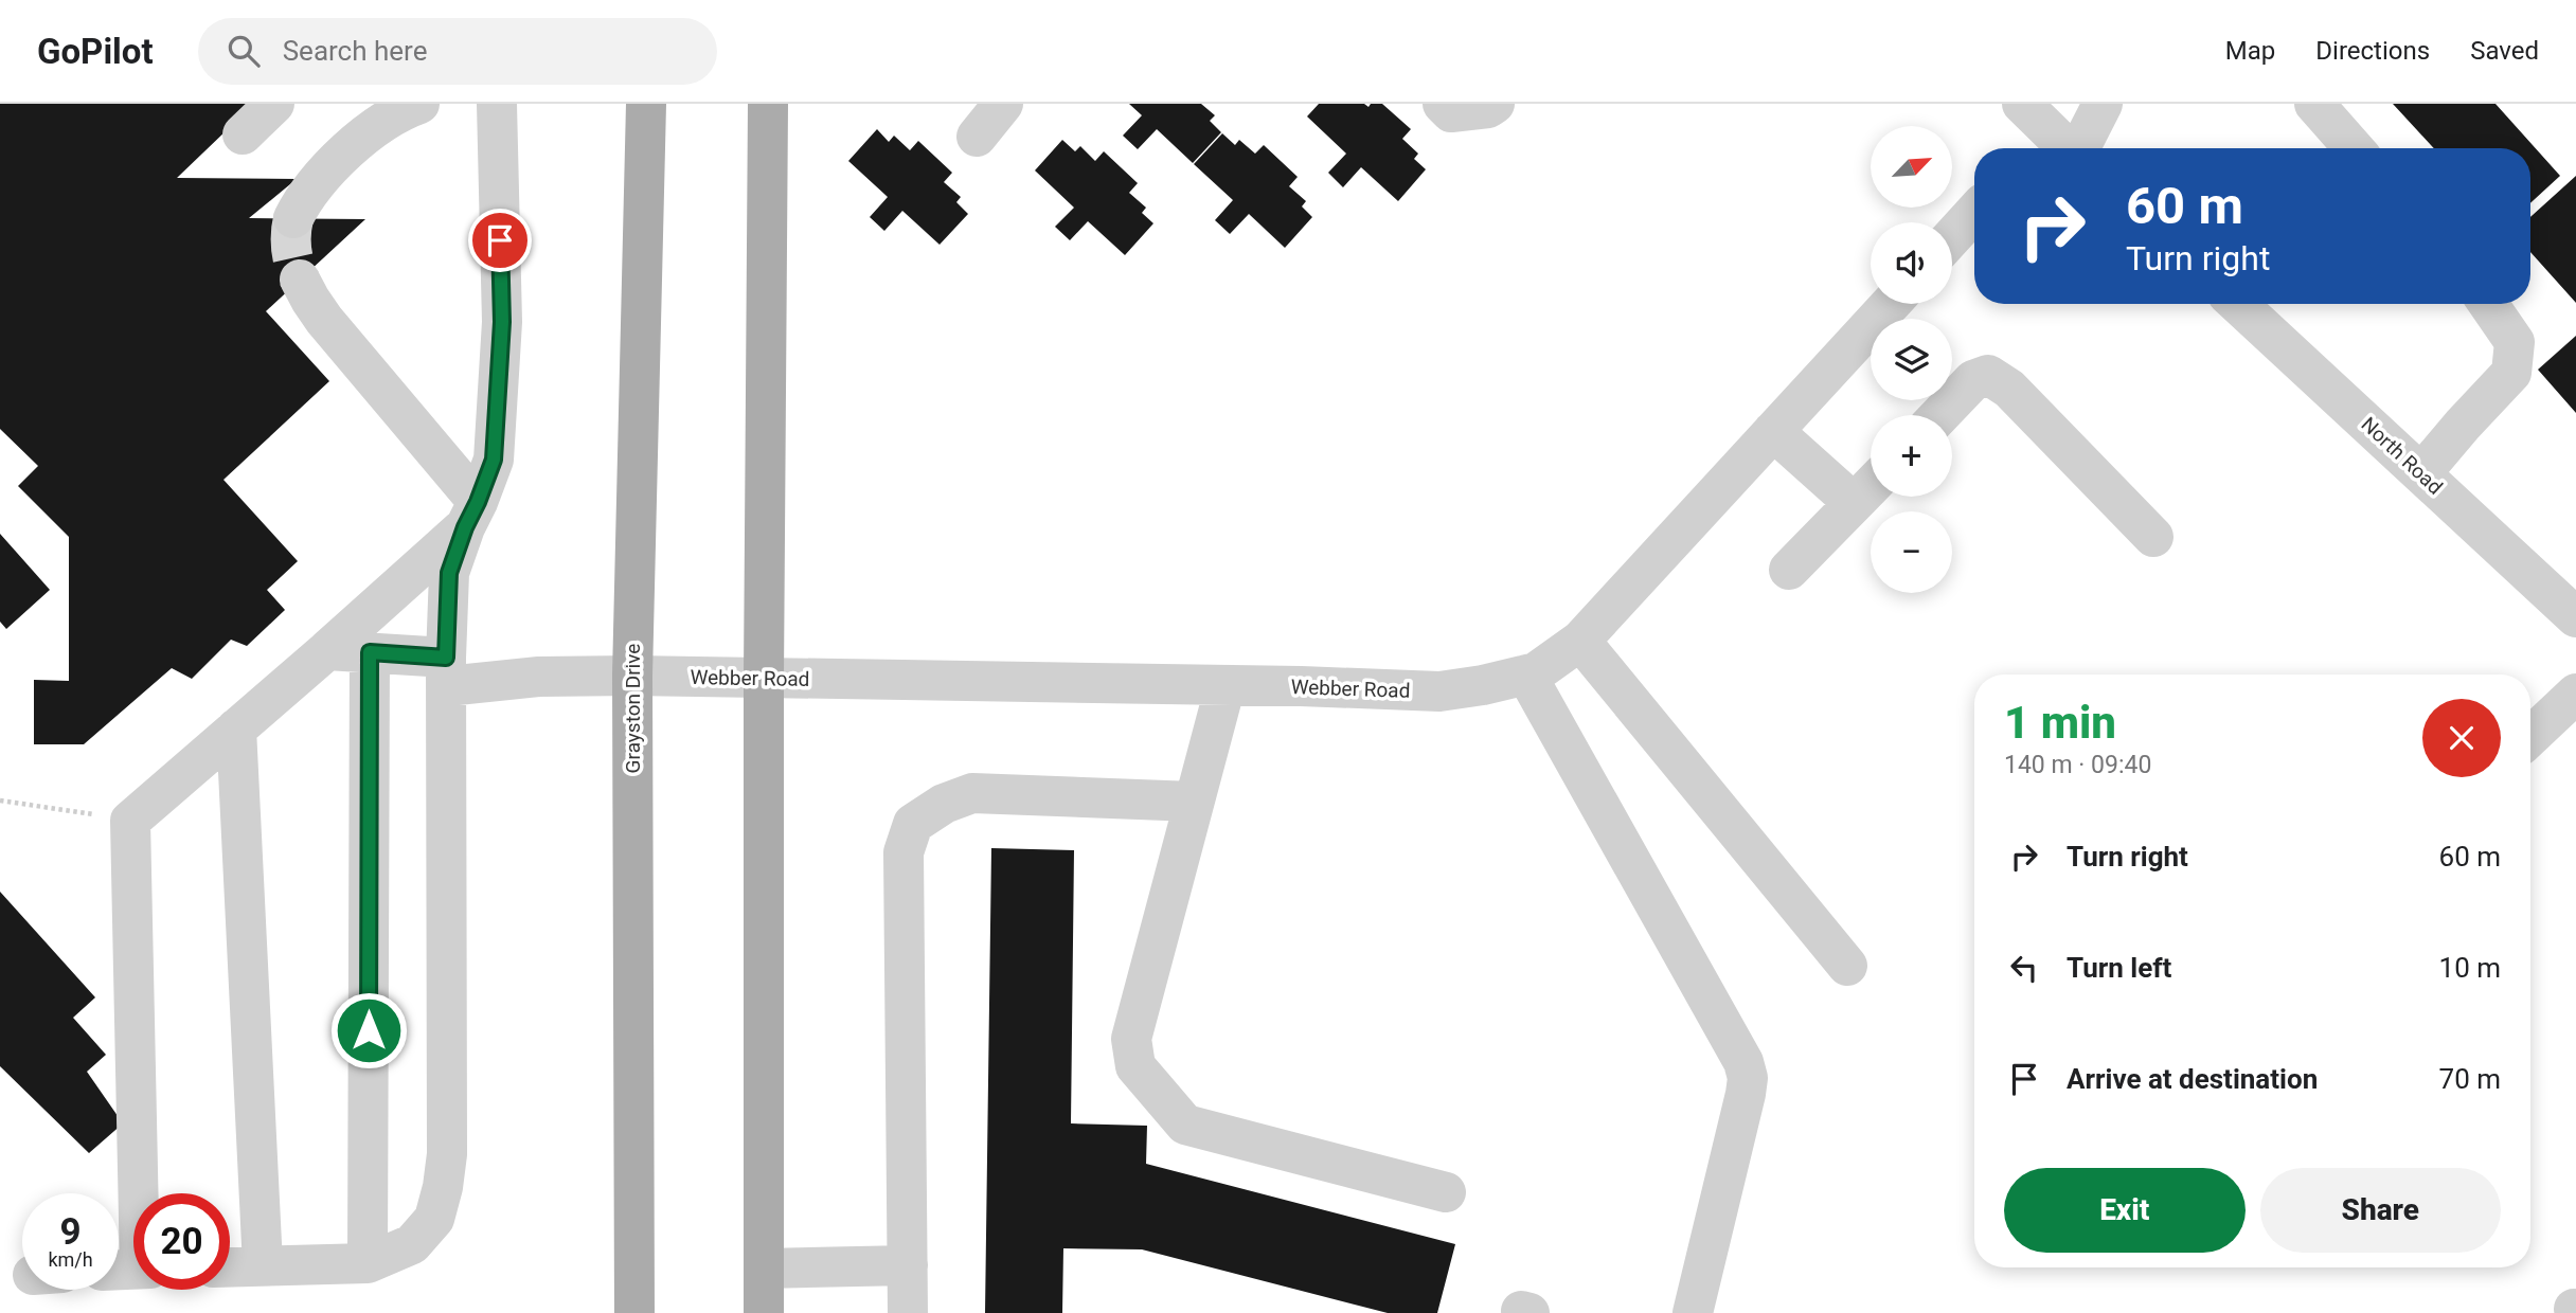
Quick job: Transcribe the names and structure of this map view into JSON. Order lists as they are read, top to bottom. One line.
{"streets":{"main road":["Grayston Drive"],"street":["North Road","Webber Road"]},"crossings":[["Webber Road","Grayston Drive"]],"north":"top right","page":{"header":"GoPilot","search":"Search here","nav":["Map","Directions","Saved"],"map_buttons":["+","−"],"turn":["60 m","Turn right"],"heading":["1 min","140 m · 09:40"],"list":[{"name":"Turn right","value":"60 m"},{"name":"Turn left","value":"10 m"},{"name":"Arrive at destination","value":"70 m"}],"buttons":["Exit","Share"],"speed":"9 km/h","limit":"20"}}
